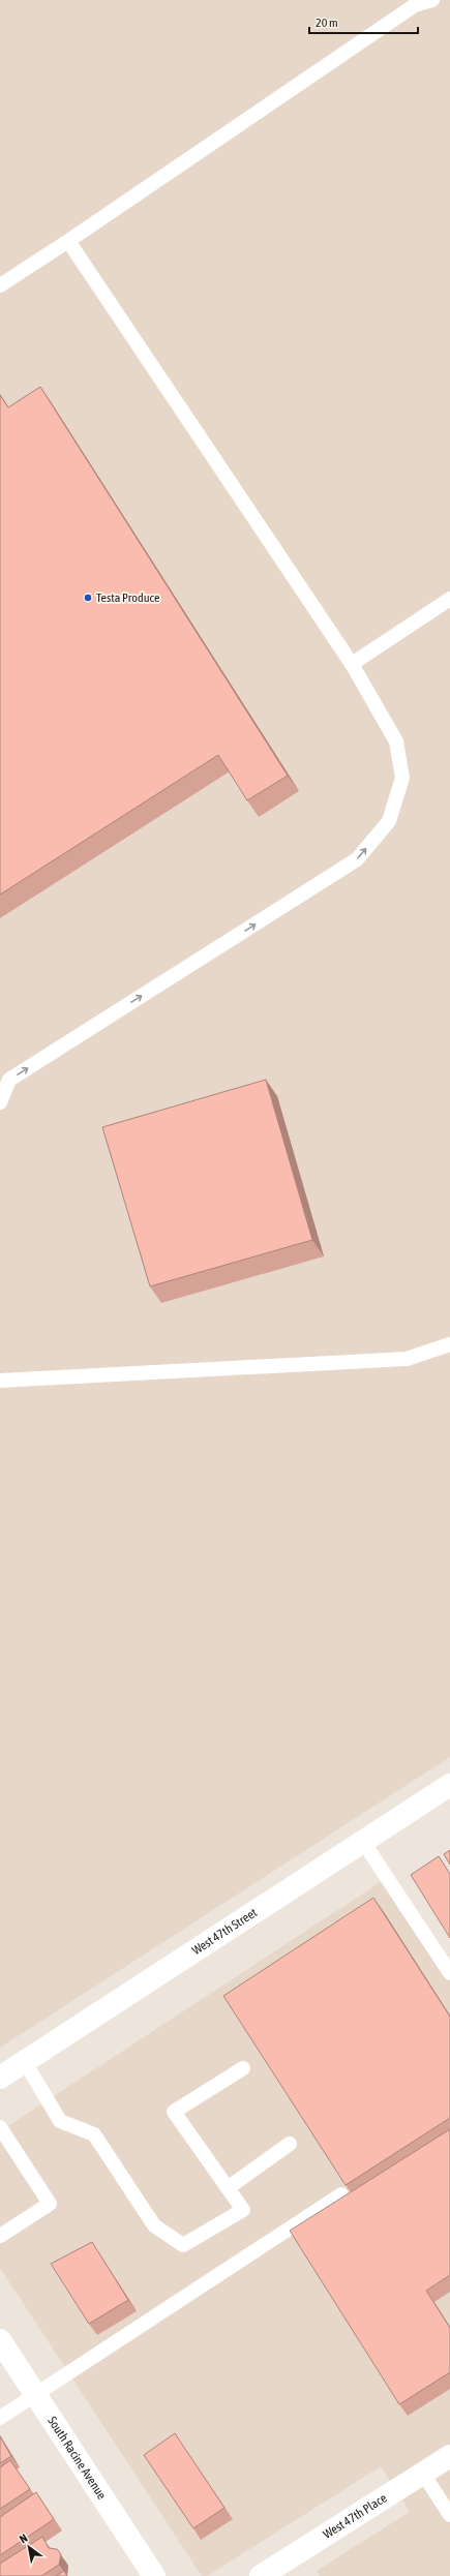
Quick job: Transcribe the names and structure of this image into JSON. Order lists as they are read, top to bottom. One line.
{"streets":{"main road":["West 47th Street","South Racine Avenue","West 47th Place"]},"places":["Testa Produce"],"scale_bar":"20 m","north":"top left"}
